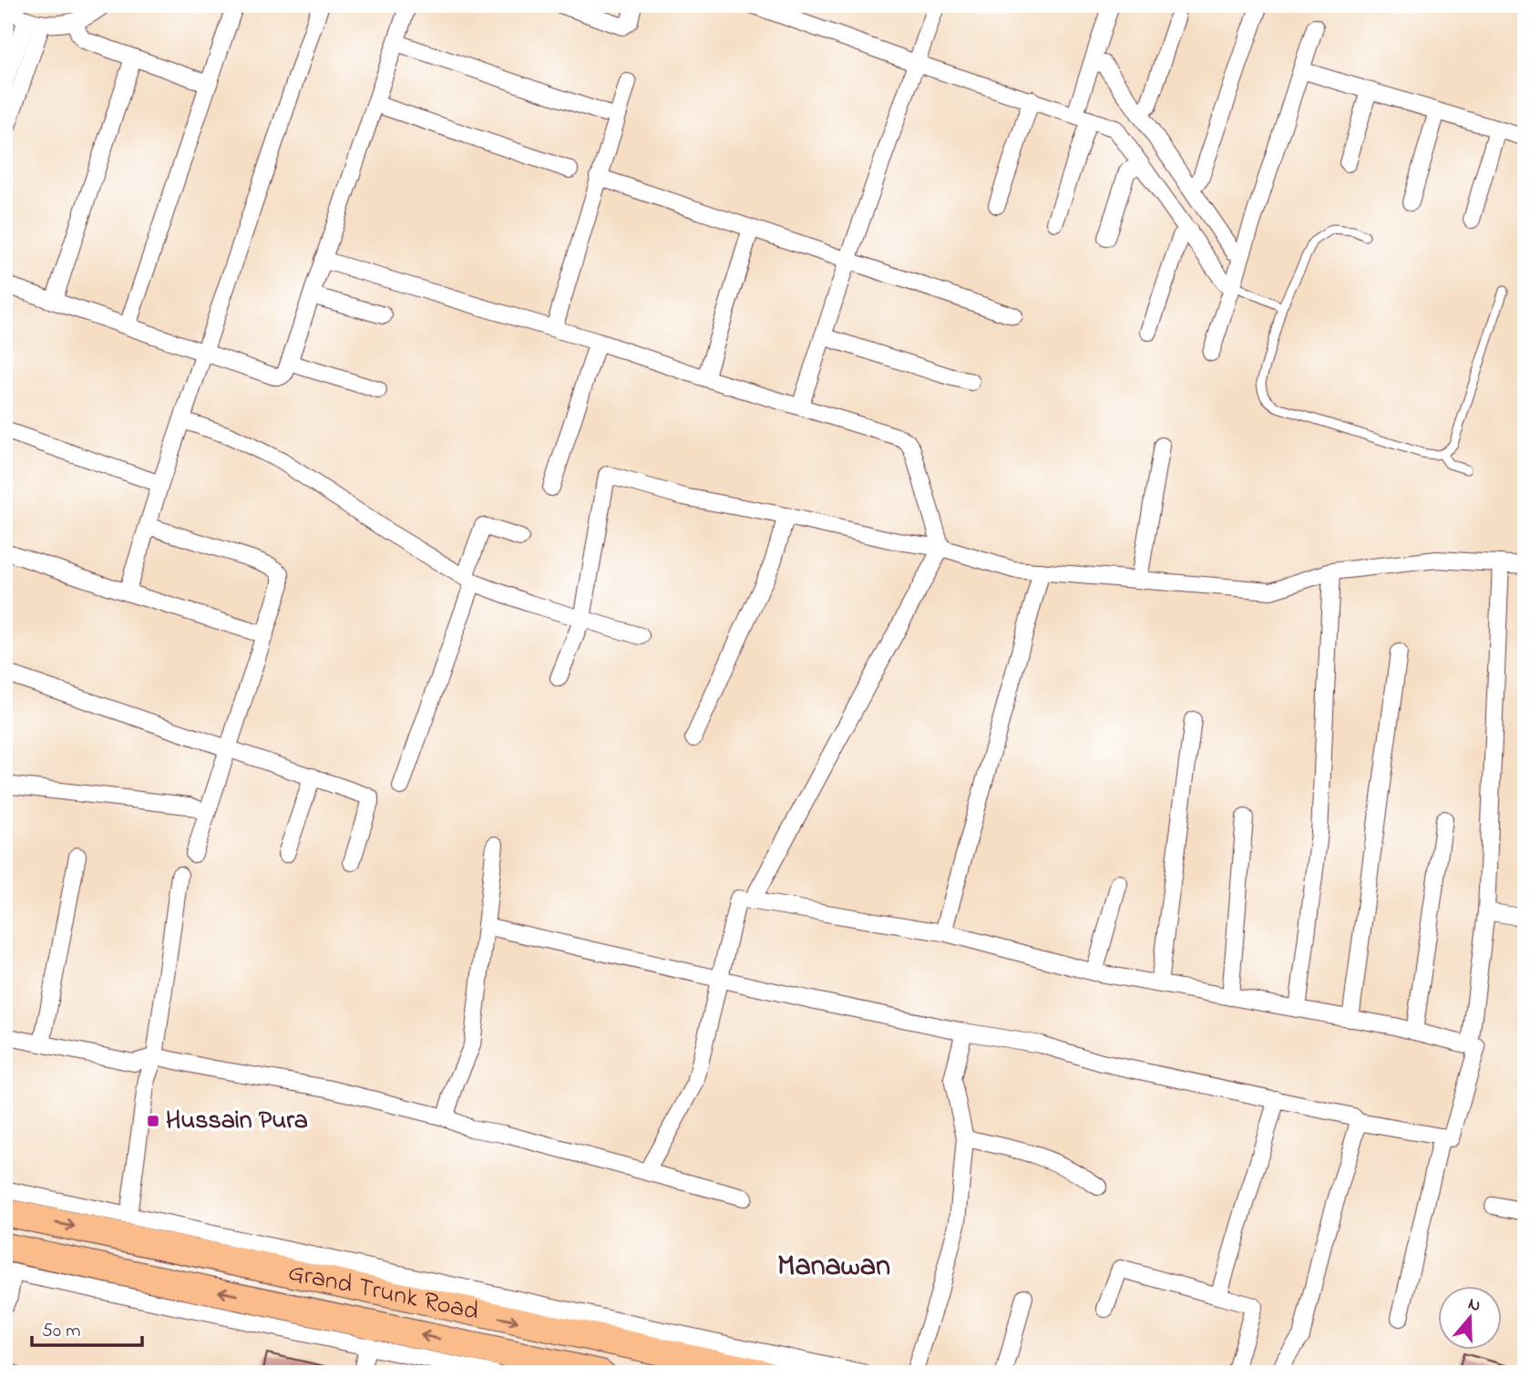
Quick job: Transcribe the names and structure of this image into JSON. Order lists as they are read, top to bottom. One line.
{"streets":{"highway":["Grand Trunk Road"]},"districts":["Manawan"],"places":{"transit":["Hussain Pura"]},"scale_bar":"50 m","north":"top"}
